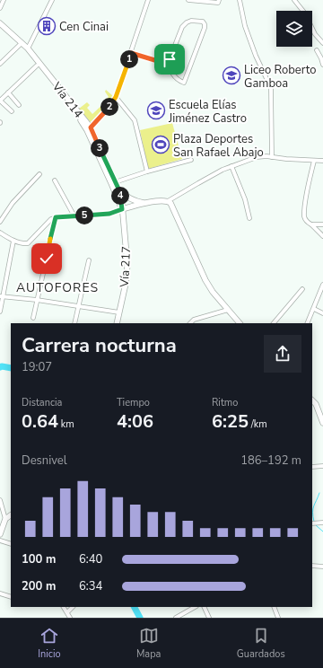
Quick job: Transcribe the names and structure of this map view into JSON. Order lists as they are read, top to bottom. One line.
{"streets":{"main road":["Vía 214","Vía 217"]},"crossings":[["Vía 214","Vía 217"]],"districts":["AUTOFORES"],"places":{"building":["Cen Cinai"],"school or university":["Liceo Roberto Gamboa","Escuela Elías Jiménez Castro"],"sports":["Plaza Deportes San Rafael Abajo"]},"page":{"pins":["1","2","3","4","5"],"heading":["Carrera nocturna","19:07"],"stats":[["Distancia","0.64 km"],["Tiempo","4:06"],["Ritmo","6:25 /km"]],"chart":["Desnivel","186–192 m"],"list":[{"name":"100 m","note":"6:40"},{"name":"200 m","note":"6:34"}],"tabs":["Inicio","Mapa","Guardados"]}}
